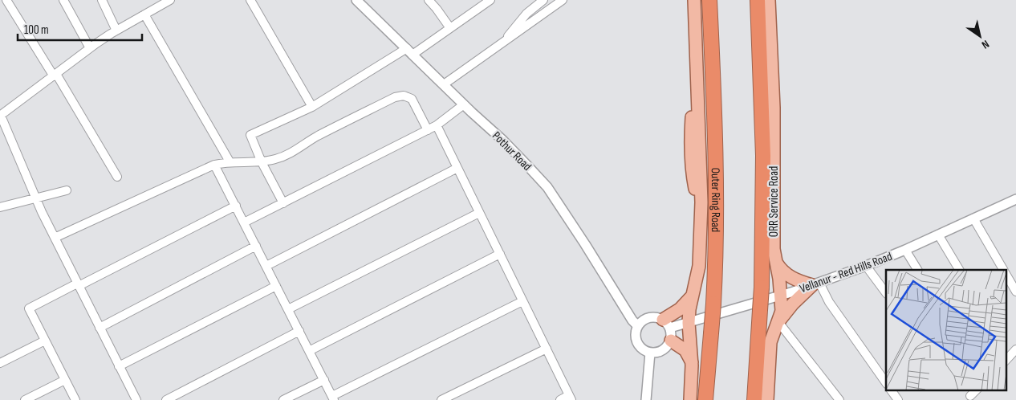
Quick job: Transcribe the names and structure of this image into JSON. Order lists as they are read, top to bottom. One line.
{"streets":{"highway":["Outer Ring Road"],"main road":["ORR Service Road"],"street":["Pothur Road","Vellanur - Red Hills Road"]},"crossings":[["Pothur Road","Vellanur - Red Hills Road"],["ORR Service Road","Vellanur - Red Hills Road"]],"scale_bar":"100 m","north":"bottom right"}
